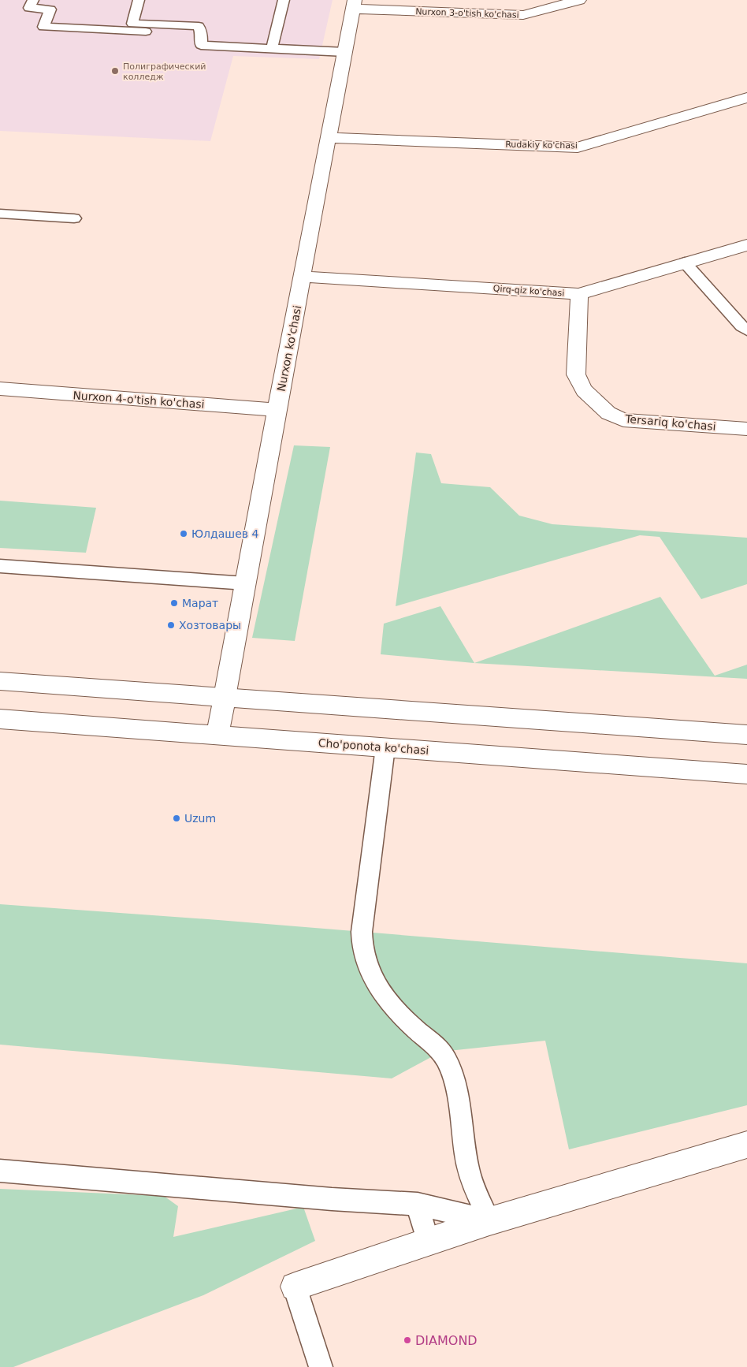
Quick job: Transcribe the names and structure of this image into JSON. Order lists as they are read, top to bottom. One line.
{"streets":{"street":["Nurxon 3-o'tish ko'chasi","Rudakiy ko'chasi","Qirq-qiz ko'chasi","Nurxon ko'chasi","Nurxon 4-o'tish ko'chasi","Tersariq ko'chasi","Cho'ponota ko'chasi"]},"crossings":[["Nurxon 3-o'tish ko'chasi","Nurxon ko'chasi"],["Rudakiy ko'chasi","Nurxon ko'chasi"],["Qirq-qiz ko'chasi","Nurxon ko'chasi"],["Qirq-qiz ko'chasi","Tersariq ko'chasi"],["Nurxon ko'chasi","Nurxon 4-o'tish ko'chasi"],["Nurxon ko'chasi","Cho'ponota ko'chasi"]],"places":["Полиграфический колледж","Юлдашев 4","Марат","Хозтовары","Uzum","DIAMOND"]}
